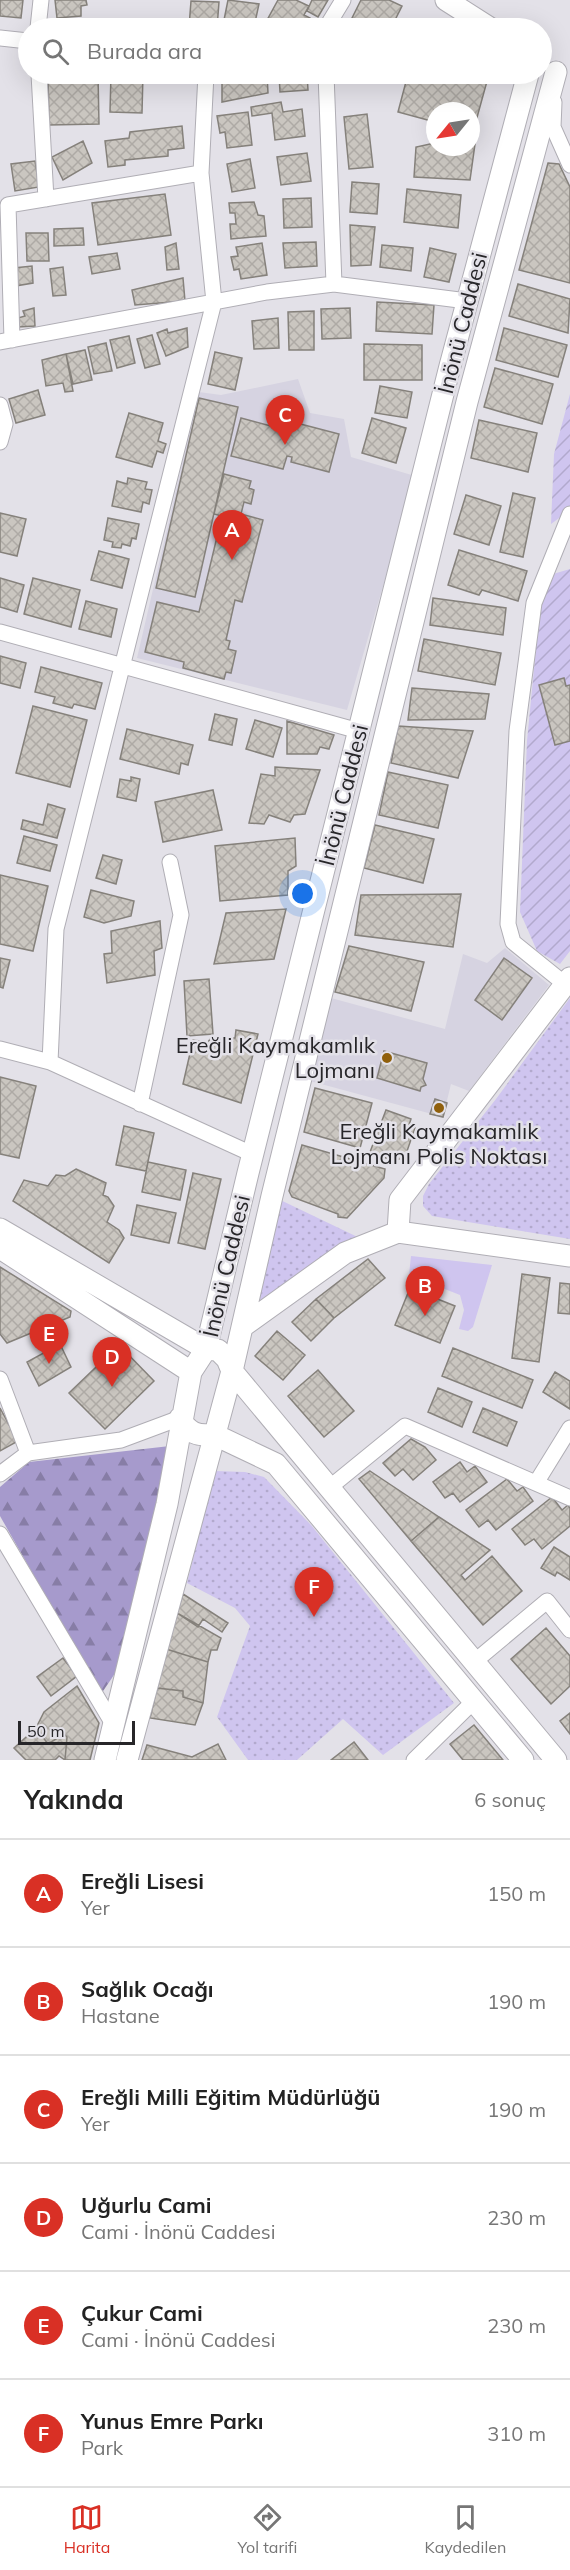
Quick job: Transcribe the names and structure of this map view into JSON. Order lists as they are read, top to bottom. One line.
{"streets":{"main road":["İnönü Caddesi"]},"places":["Ereğli Kaymakamlık Lojmanı","Ereğli Kaymakamlık Lojmanı Polis Noktası"],"scale_bar":"50 m","north":"bottom left","page":{"search":"Burada ara","pins":["C","A","B","E","D","F"],"scale":"50 m","heading":["Yakında","6 sonuç"],"list":[{"mark":"A","name":"Ereğli Lisesi","note":"Yer","value":"150 m"},{"mark":"B","name":"Sağlık Ocağı","note":"Hastane","value":"190 m"},{"mark":"C","name":"Ereğli Milli Eğitim Müdürlüğü","note":"Yer","value":"190 m"},{"mark":"D","name":"Uğurlu Cami","note":"Cami · İnönü Caddesi","value":"230 m"},{"mark":"E","name":"Çukur Cami","note":"Cami · İnönü Caddesi","value":"230 m"},{"mark":"F","name":"Yunus Emre Parkı","note":"Park","value":"310 m"}],"nav":["Harita","Yol tarifi","Kaydedilen"]}}
